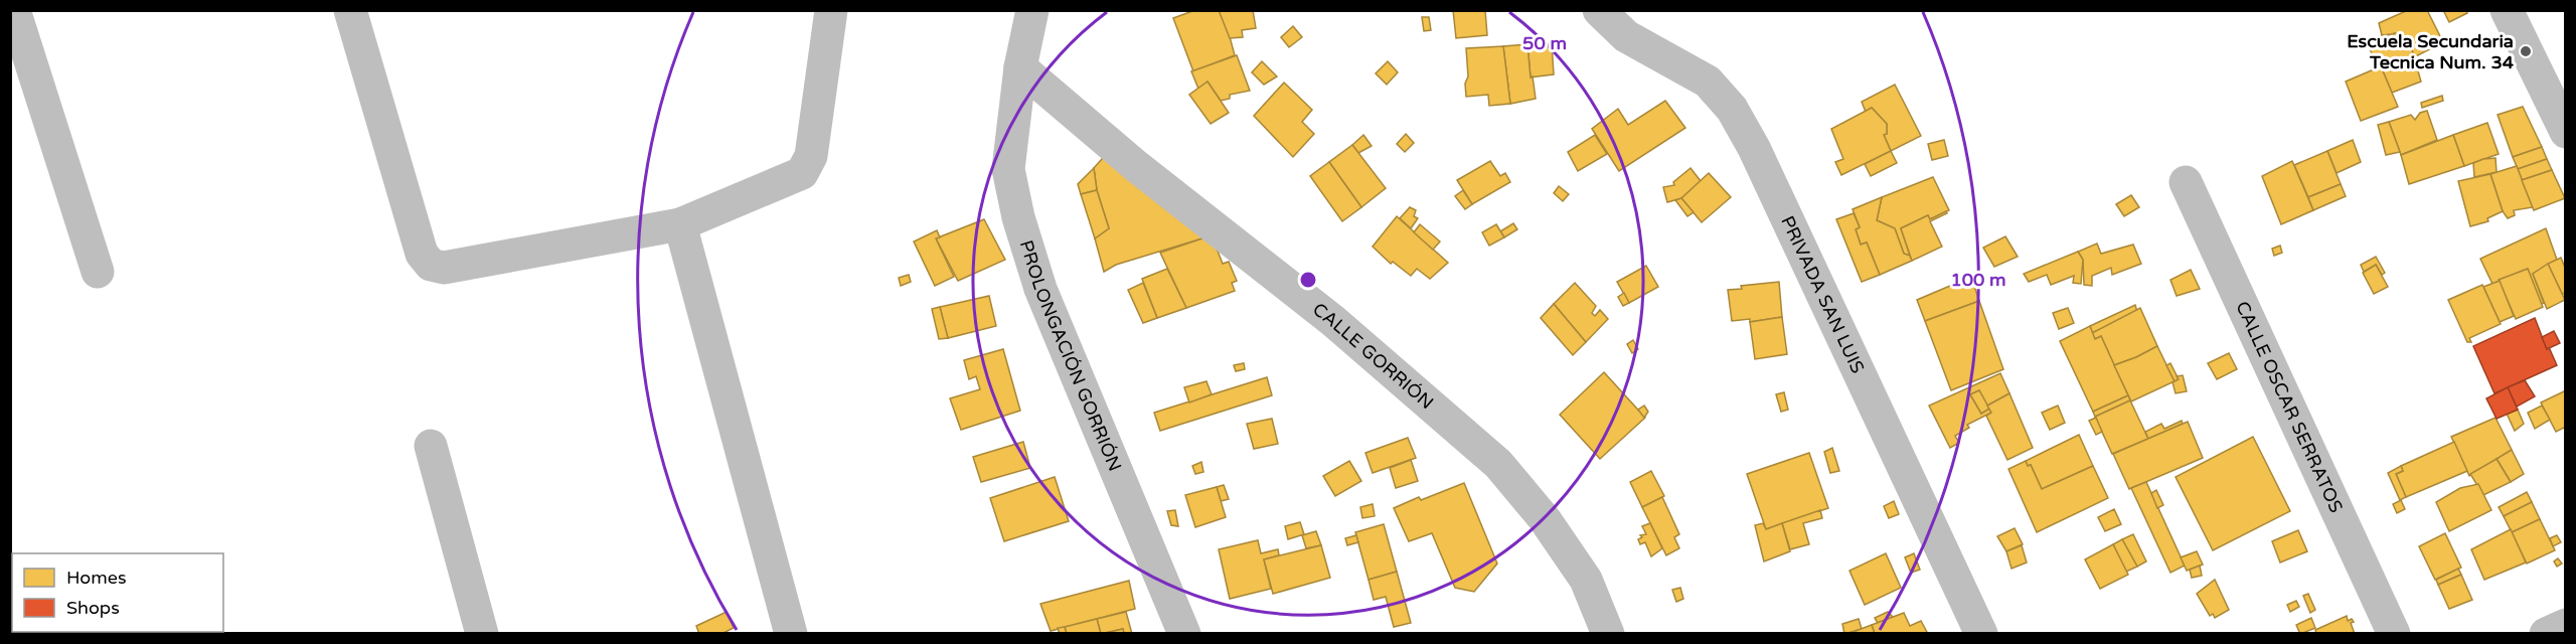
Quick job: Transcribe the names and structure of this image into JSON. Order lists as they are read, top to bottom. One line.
{"streets":{"street":["PRIVADA SAN LUIS","PROLONGACIÓN GORRIÓN","CALLE GORRIÓN","CALLE OSCAR SERRATOS"]},"crossings":[["PROLONGACIÓN GORRIÓN","CALLE GORRIÓN"]],"places":["Escuela Secundaria Tecnica Num. 34"],"legend":["Homes","Shops"],"rings":["50 m","100 m"]}
